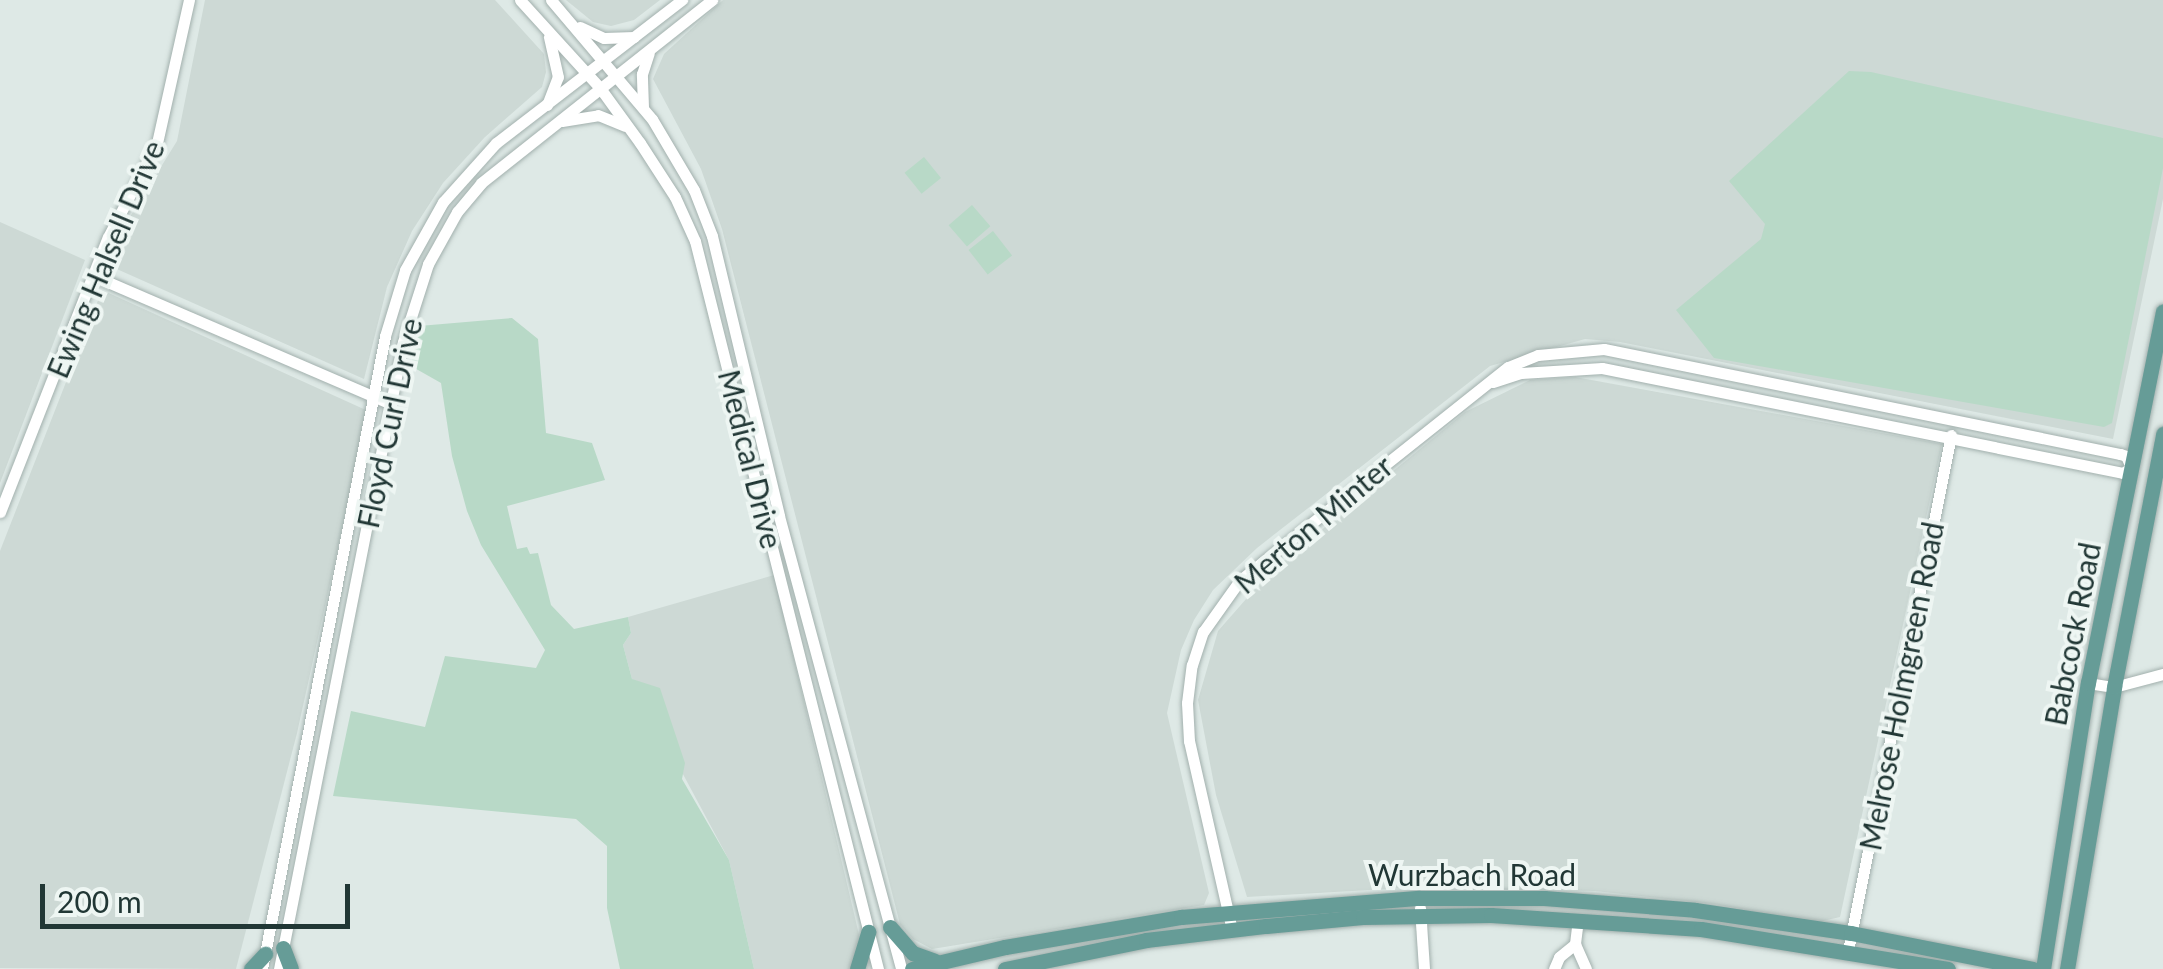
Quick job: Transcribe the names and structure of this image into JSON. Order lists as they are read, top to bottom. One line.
{"streets":{"main road":["Babcock Road","Wurzbach Road"],"street":["Ewing Halsell Drive","Floyd Curl Drive","Medical Drive","Merton Minter","Melrose Holmgreen Road"]},"crossings":[["Floyd Curl Drive","Medical Drive"],["Merton Minter","Babcock Road"],["Merton Minter","Melrose Holmgreen Road"],["Merton Minter","Wurzbach Road"],["Melrose Holmgreen Road","Wurzbach Road"]],"scale_bar":"200 m"}
